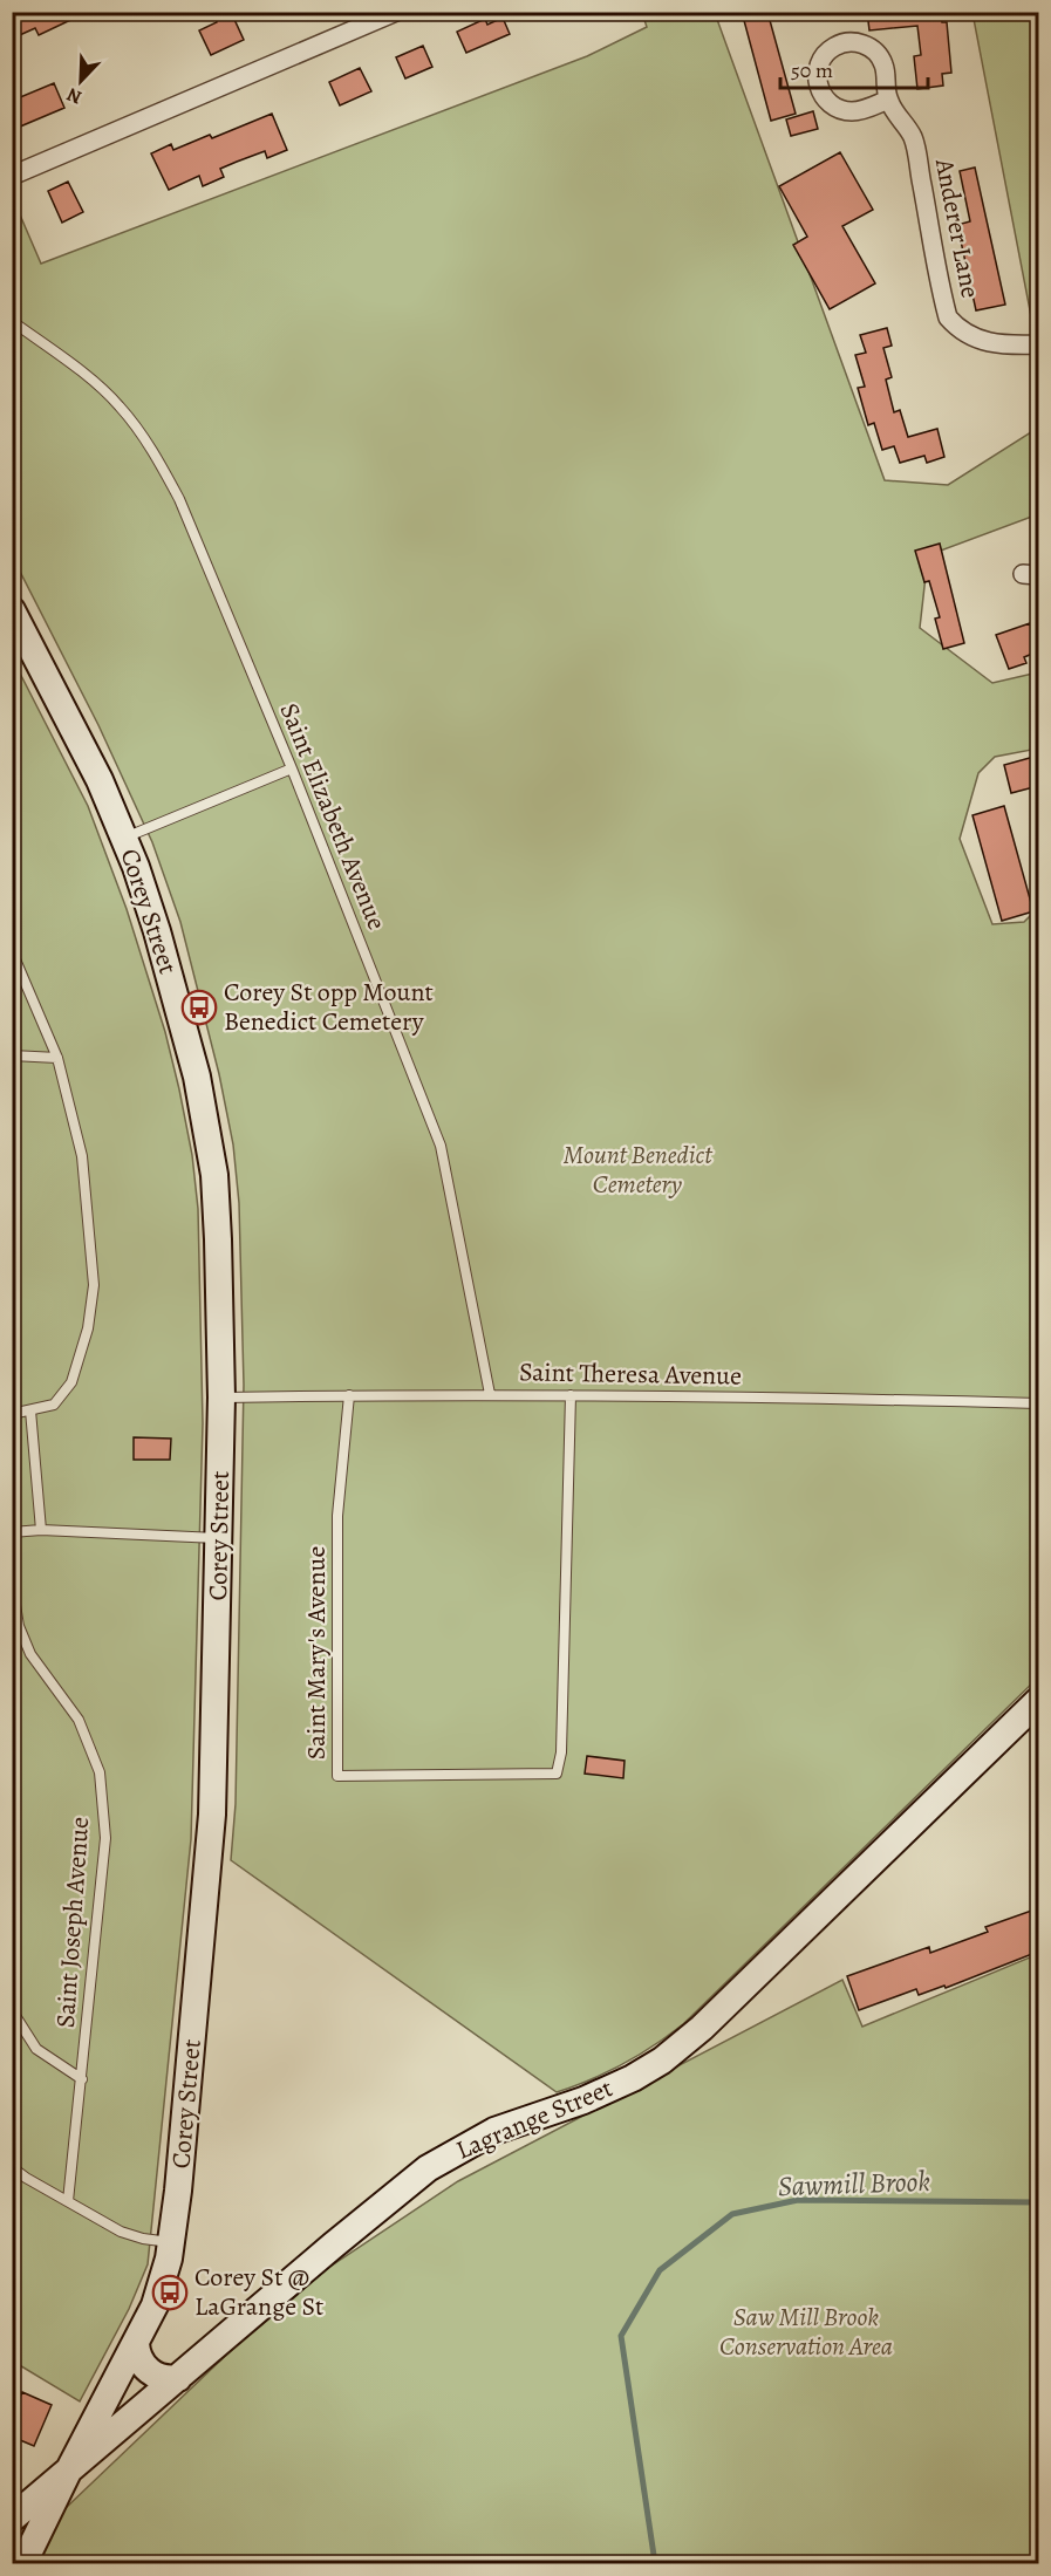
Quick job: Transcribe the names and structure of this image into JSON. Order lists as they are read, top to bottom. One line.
{"streets":{"street":["Anderer Lane","Corey Street","Lagrange Street"],"lane":["Saint Elizabeth Avenue","Saint Theresa Avenue","Saint Mary's Avenue","Saint Joseph Avenue"]},"crossings":[["Saint Elizabeth Avenue","Saint Theresa Avenue"],["Corey Street","Saint Theresa Avenue"],["Corey Street","Lagrange Street"],["Saint Theresa Avenue","Saint Mary's Avenue"]],"water":["Sawmill Brook"],"parks":["Mount Benedict Cemetery","Saw Mill Brook Conservation Area"],"places":{"bus stop":["Corey St opp Mount Benedict Cemetery","Corey St @ LaGrange St"]},"scale_bar":"50 m","north":"bottom left"}
